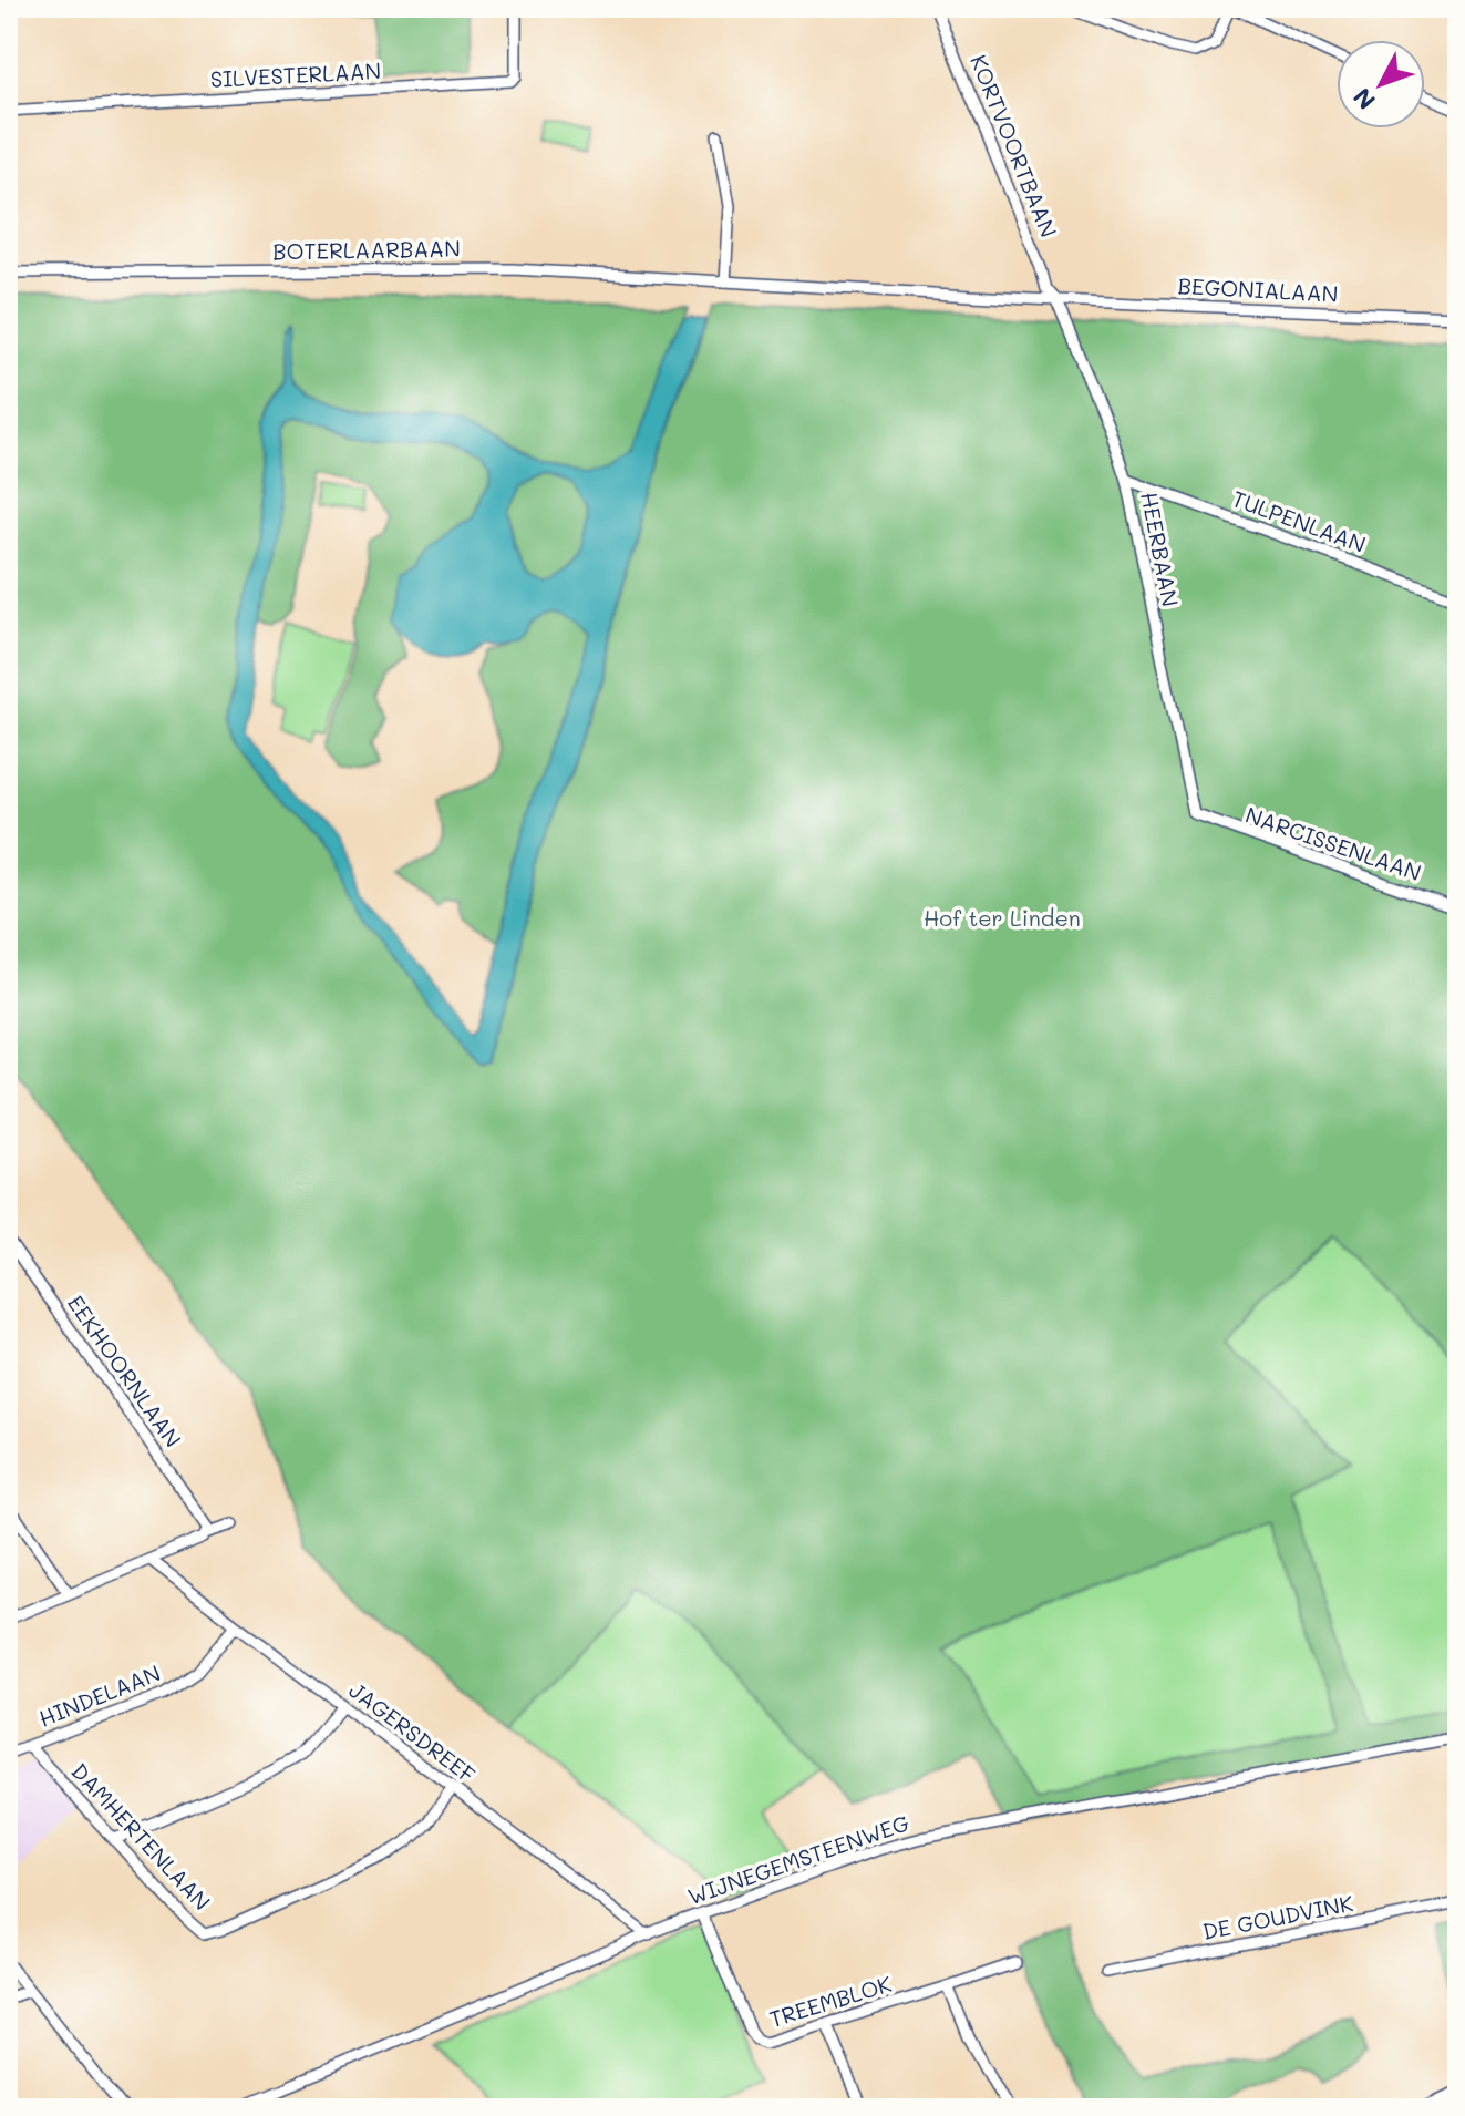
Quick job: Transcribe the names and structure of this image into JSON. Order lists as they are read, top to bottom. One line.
{"streets":{"street":["SILVESTERLAAN","KORTVOORTBAAN","BOTERLAARBAAN","BEGONIALAAN","TULPENLAAN","HEERBAAN","NARCISSENLAAN","EEKHOORNLAAN","HINDELAAN","JAGERSDREEF","DAMHERTENLAAN","WIJNEGEMSTEENWEG","DE GOUDVINK","TREEMBLOK"]},"crossings":[["KORTVOORTBAAN","BOTERLAARBAAN"],["KORTVOORTBAAN","BEGONIALAAN"],["KORTVOORTBAAN","HEERBAAN"],["BOTERLAARBAAN","BEGONIALAAN"],["BOTERLAARBAAN","HEERBAAN"],["BEGONIALAAN","HEERBAAN"],["TULPENLAAN","HEERBAAN"],["HEERBAAN","NARCISSENLAAN"],["HINDELAAN","JAGERSDREEF"],["HINDELAAN","DAMHERTENLAAN"],["JAGERSDREEF","DAMHERTENLAAN"],["JAGERSDREEF","WIJNEGEMSTEENWEG"],["WIJNEGEMSTEENWEG","TREEMBLOK"]],"parks":["Hof ter Linden"],"north":"bottom left"}
